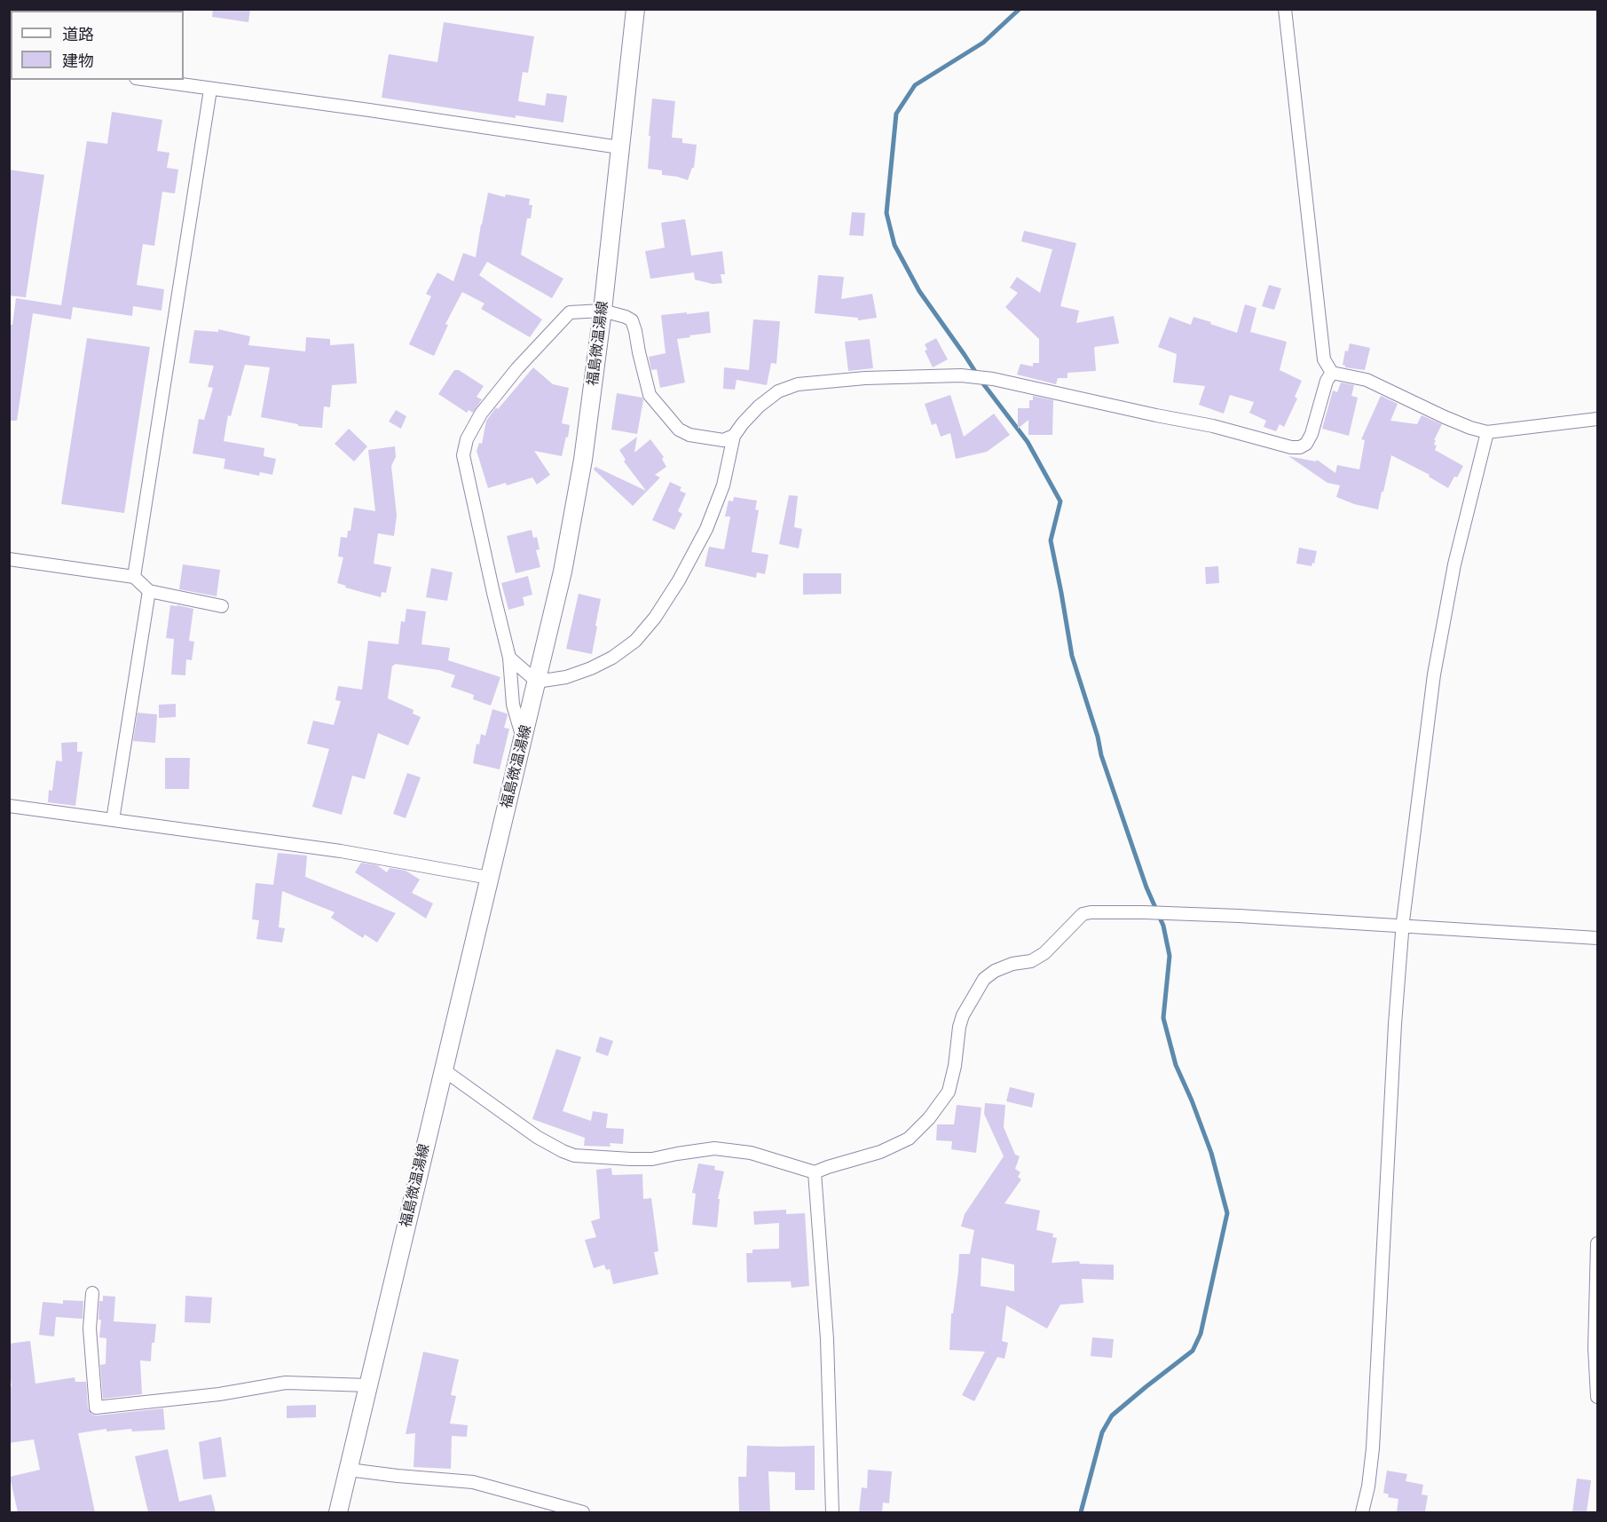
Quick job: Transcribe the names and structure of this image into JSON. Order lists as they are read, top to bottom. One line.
{"streets":{"main road":["福島微温湯線"]},"legend":["道路","建物"]}
